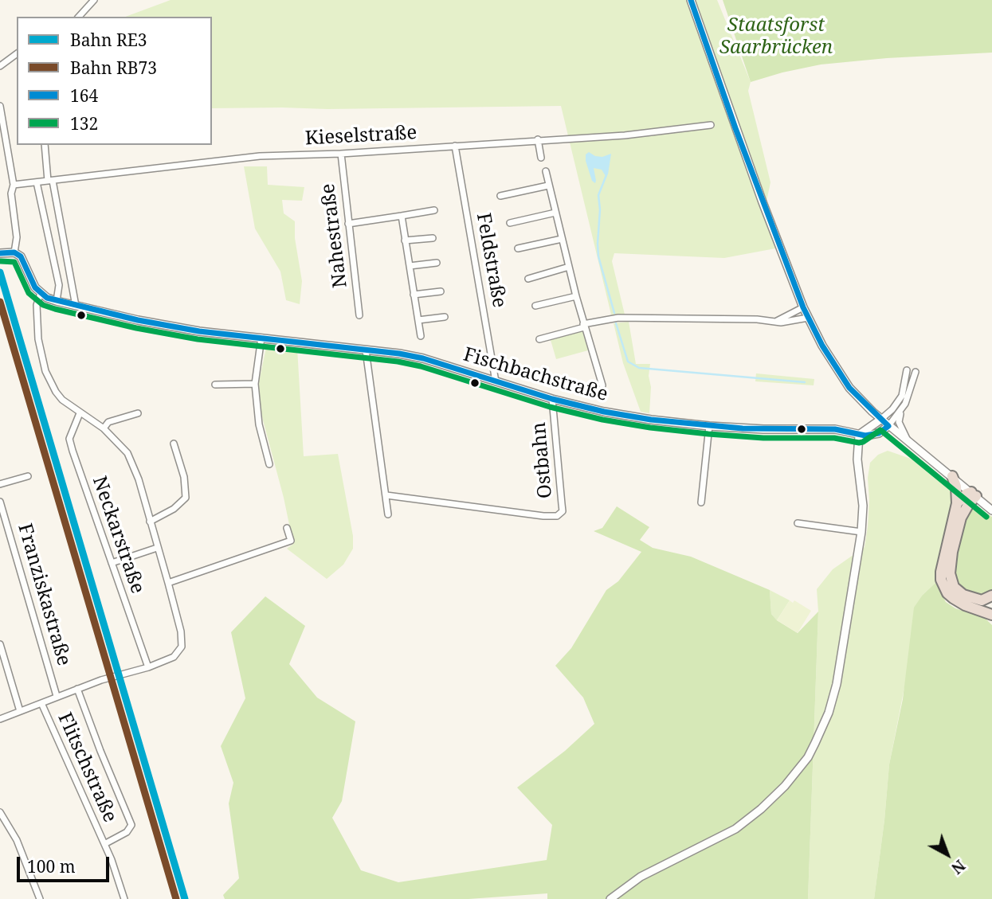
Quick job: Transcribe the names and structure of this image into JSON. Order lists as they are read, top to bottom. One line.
{"streets":{"street":["Kieselstraße","Nahestraße","Feldstraße","Fischbachstraße","Ostbahn","Neckarstraße","Franziskastraße","Flitschstraße"]},"crossings":[["Kieselstraße","Nahestraße"],["Kieselstraße","Feldstraße"],["Feldstraße","Fischbachstraße"],["Fischbachstraße","Ostbahn"],["Fischbachstraße","Flitschstraße"],["Neckarstraße","Flitschstraße"],["Franziskastraße","Flitschstraße"]],"parks":["Staatsforst Saarbrücken"],"lines":["transit line 164","transit line 132","rail line RE3","rail line RB73"],"legend":["Bahn RE3","Bahn RB73","164","132"],"scale_bar":"100 m","north":"bottom right"}
